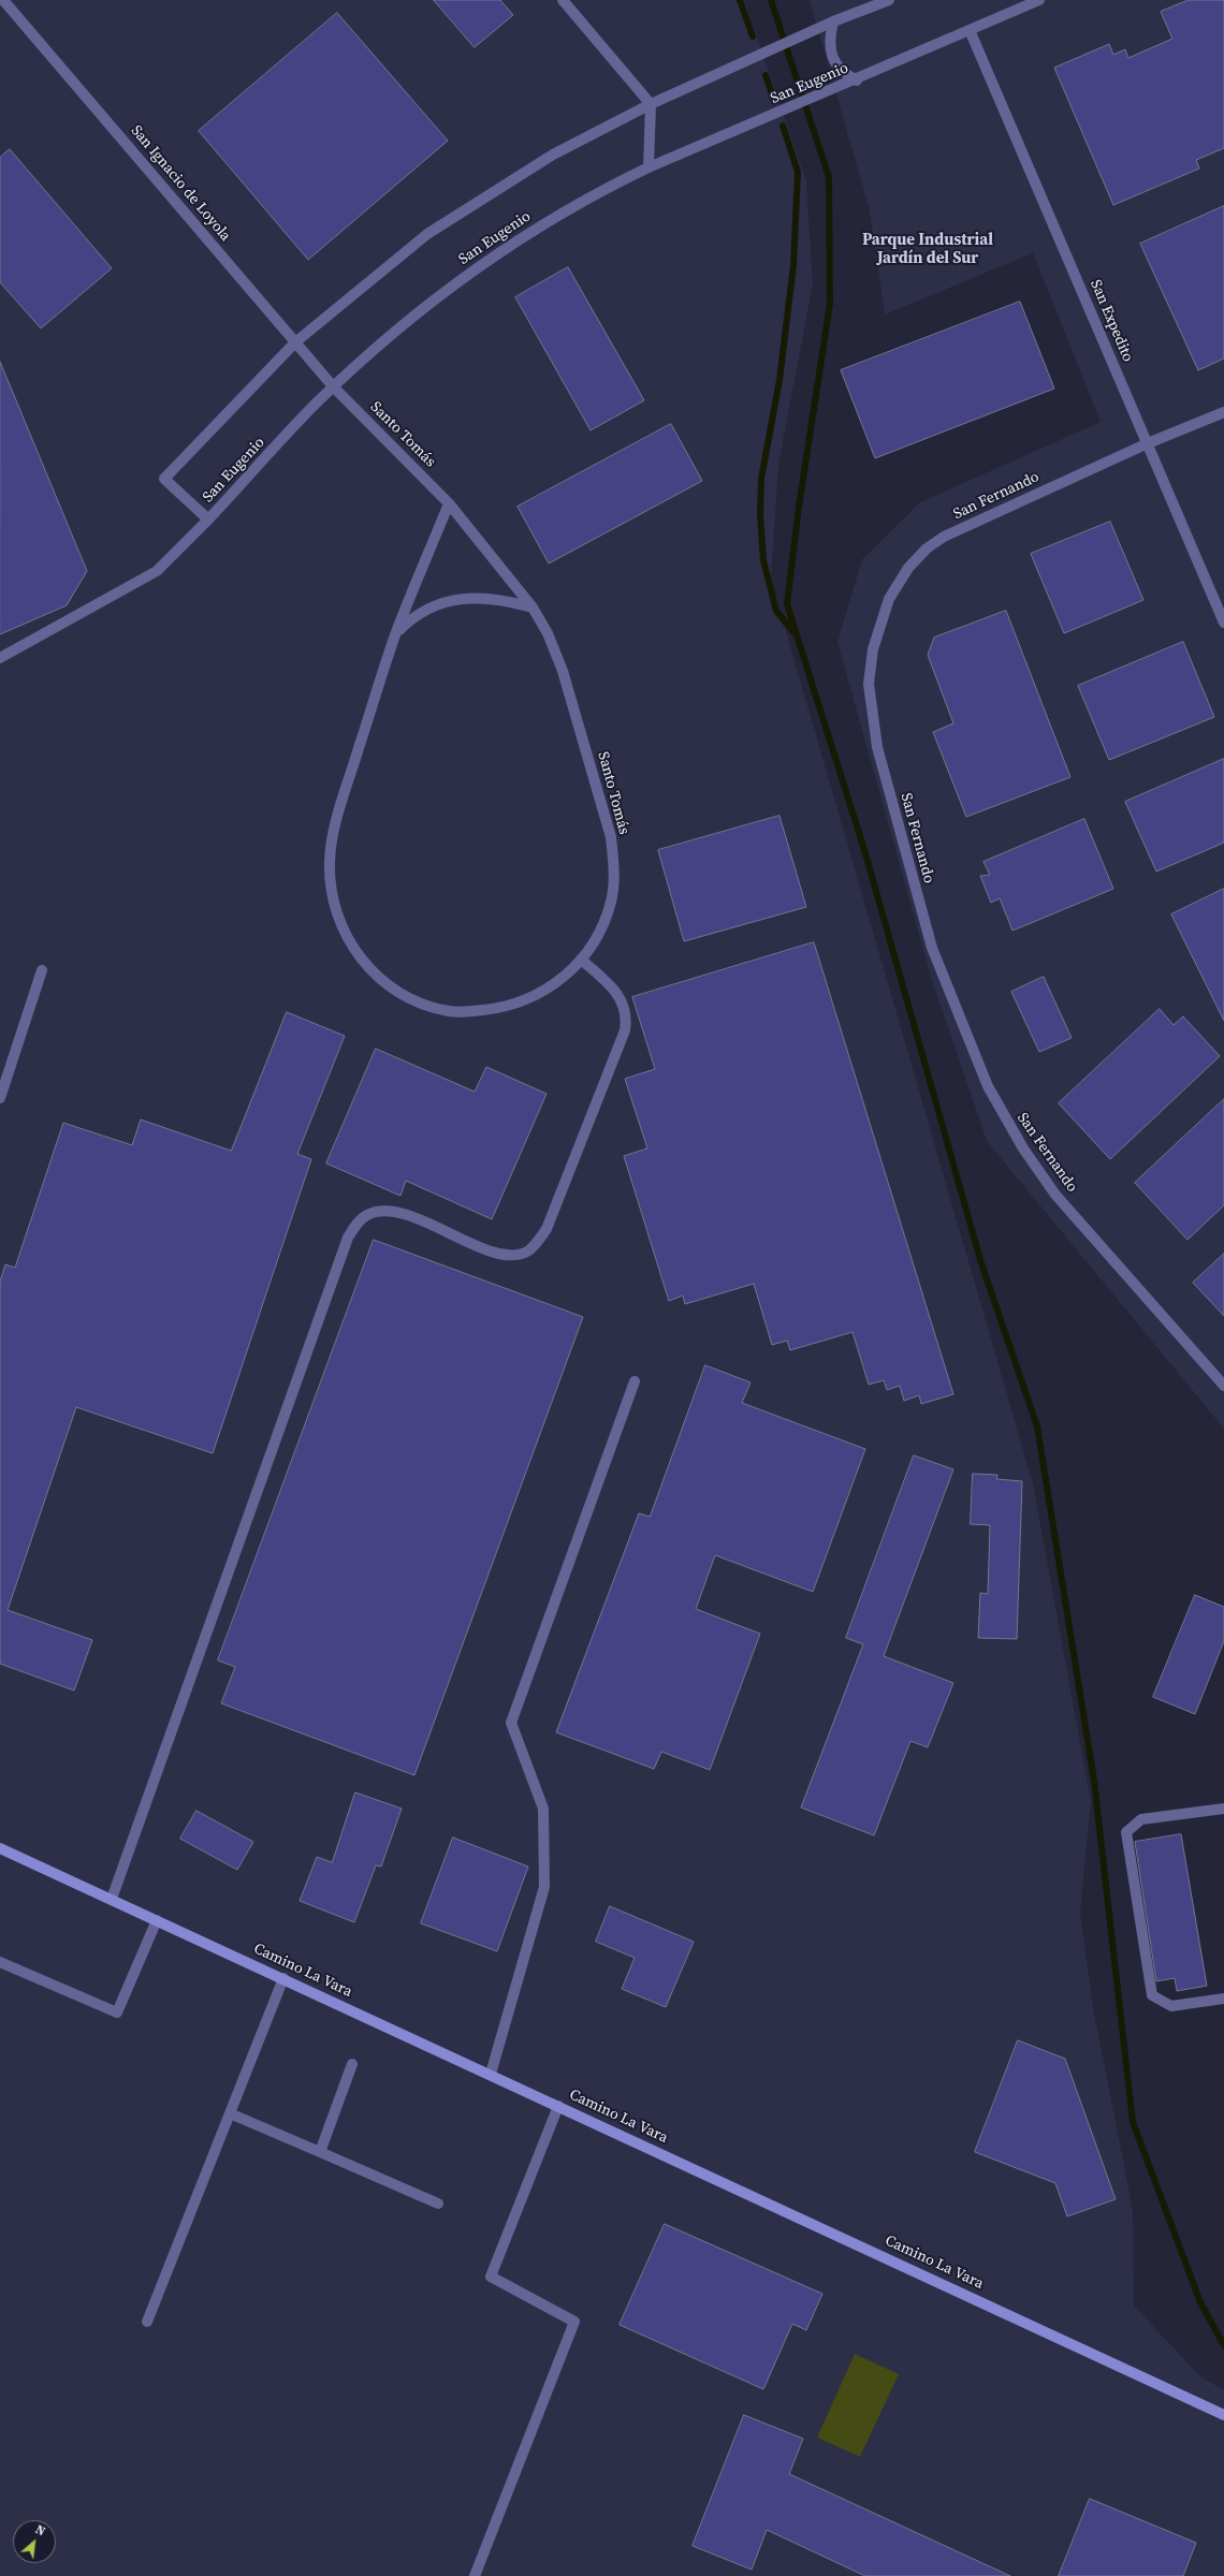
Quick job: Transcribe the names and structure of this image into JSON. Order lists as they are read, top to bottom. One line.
{"streets":{"street":["San Eugenio","San Ignacio de Loyola","San Expedito","Santo Tomás","San Fernando","Camino La Vara"]},"crossings":[["San Eugenio","San Ignacio de Loyola"],["San Eugenio","San Expedito"],["San Eugenio","Santo Tomás"],["San Ignacio de Loyola","Santo Tomás"],["San Expedito","San Fernando"]],"districts":["Parque Industrial Jardín del Sur"],"north":"top right"}
